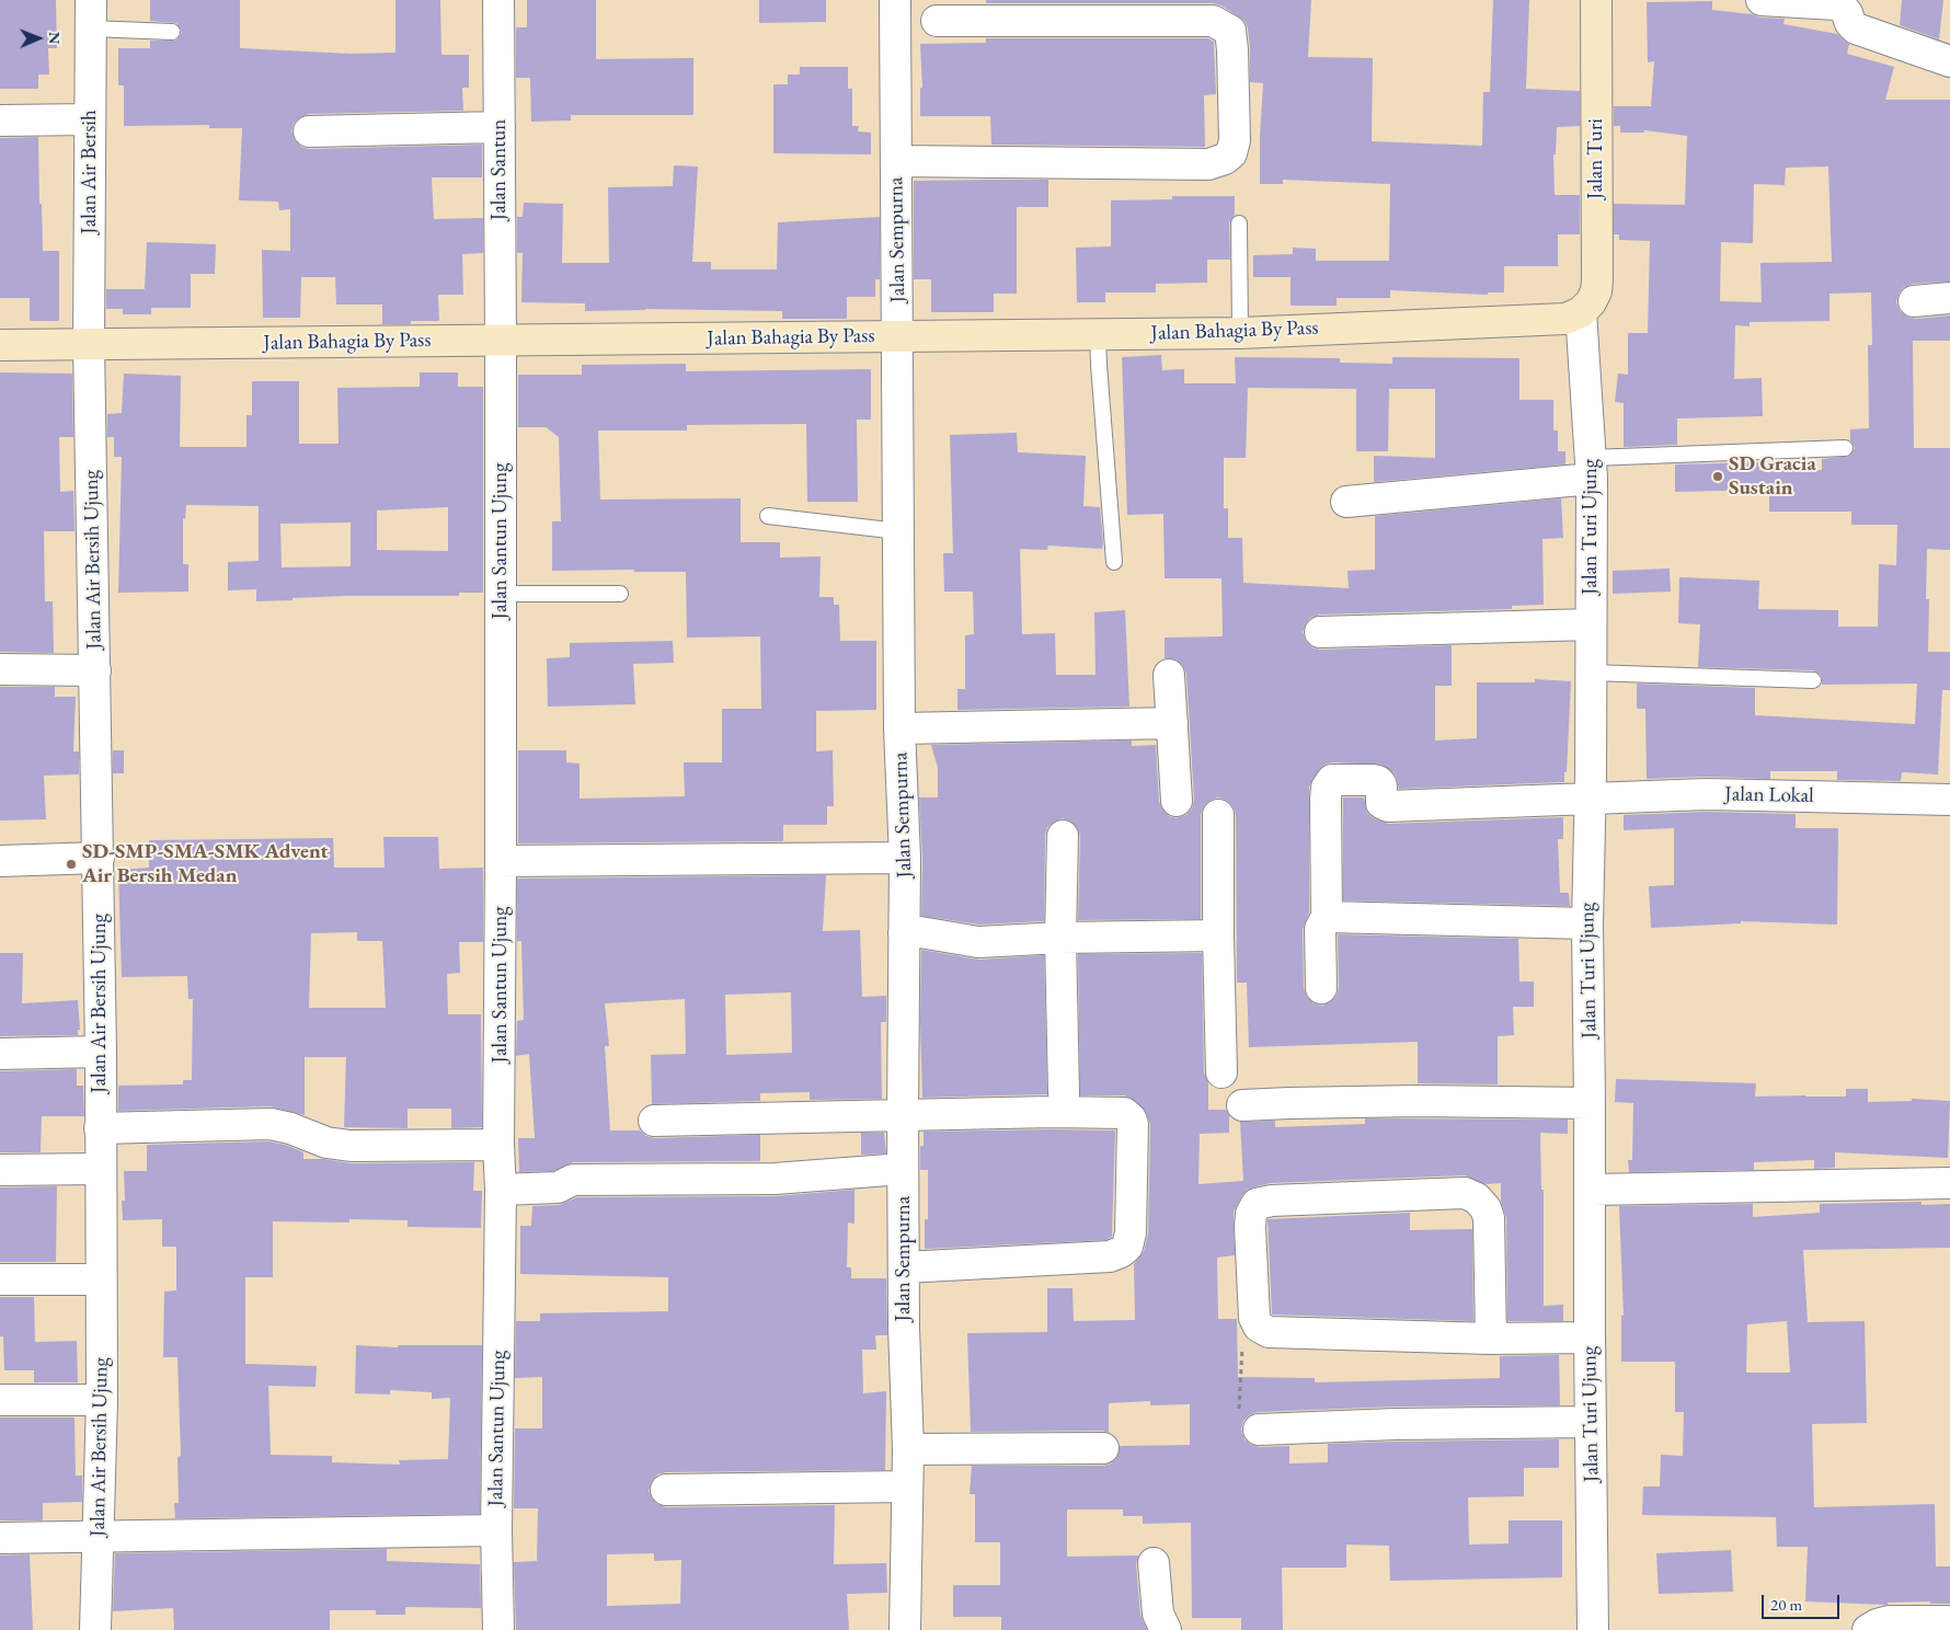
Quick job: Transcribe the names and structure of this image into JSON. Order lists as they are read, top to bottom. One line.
{"streets":{"main road":["Jalan Turi","Jalan Bahagia By Pass"],"street":["Jalan Santun","Jalan Air Bersih","Jalan Sempurna","Jalan Turi Ujung","Jalan Santun Ujung","Jalan Air Bersih Ujung","Jalan Lokal"]},"crossings":[["Jalan Turi","Jalan Bahagia By Pass"],["Jalan Turi","Jalan Turi Ujung"],["Jalan Santun","Jalan Bahagia By Pass"],["Jalan Santun","Jalan Santun Ujung"],["Jalan Air Bersih","Jalan Bahagia By Pass"],["Jalan Air Bersih","Jalan Air Bersih Ujung"],["Jalan Sempurna","Jalan Bahagia By Pass"],["Jalan Bahagia By Pass","Jalan Turi Ujung"],["Jalan Bahagia By Pass","Jalan Santun Ujung"],["Jalan Bahagia By Pass","Jalan Air Bersih Ujung"],["Jalan Turi Ujung","Jalan Lokal"]],"places":["SD Gracia Sustain","SD-SMP-SMA-SMK Advent Air Bersih Medan"],"scale_bar":"20 m","north":"right"}
